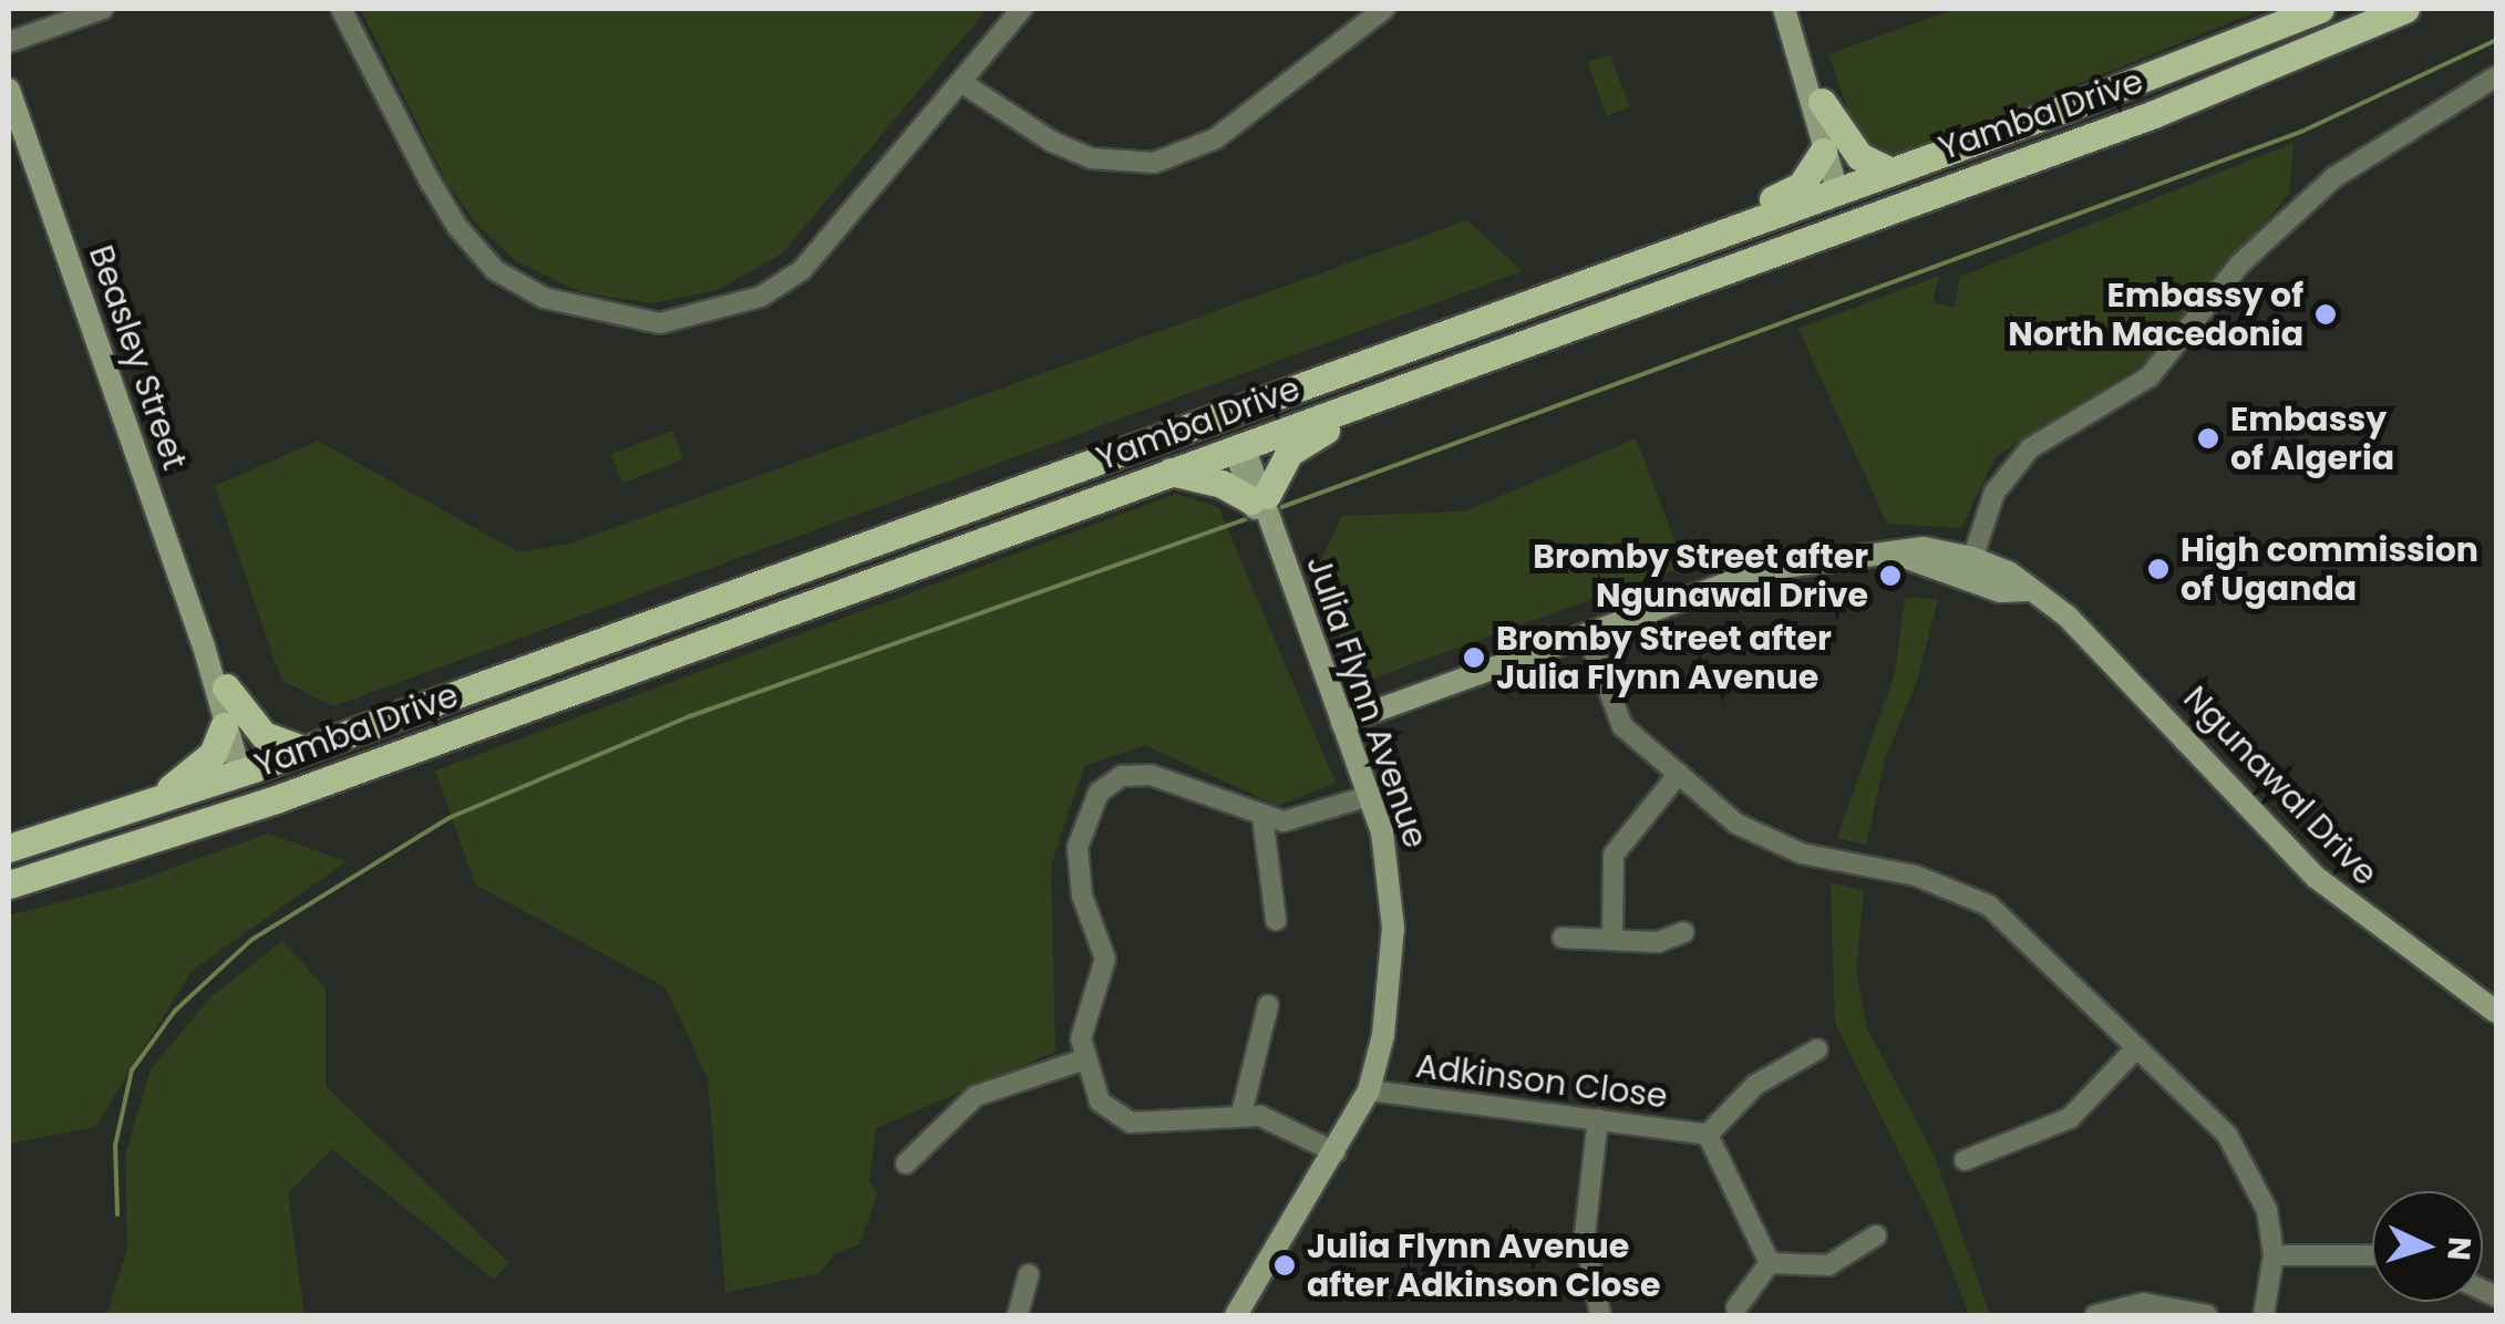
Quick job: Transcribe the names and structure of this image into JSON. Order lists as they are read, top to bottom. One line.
{"streets":{"main road":["Yamba Drive"],"street":["Beasley Street","Julia Flynn Avenue","Ngunawal Drive","Adkinson Close"]},"crossings":[["Yamba Drive","Beasley Street"],["Yamba Drive","Julia Flynn Avenue"],["Julia Flynn Avenue","Adkinson Close"]],"places":["Embassy of North Macedonia","Embassy of Algeria","High commission of Uganda","Bromby Street after Ngunawal Drive","Bromby Street after Julia Flynn Avenue","Julia Flynn Avenue after Adkinson Close"],"north":"right"}
